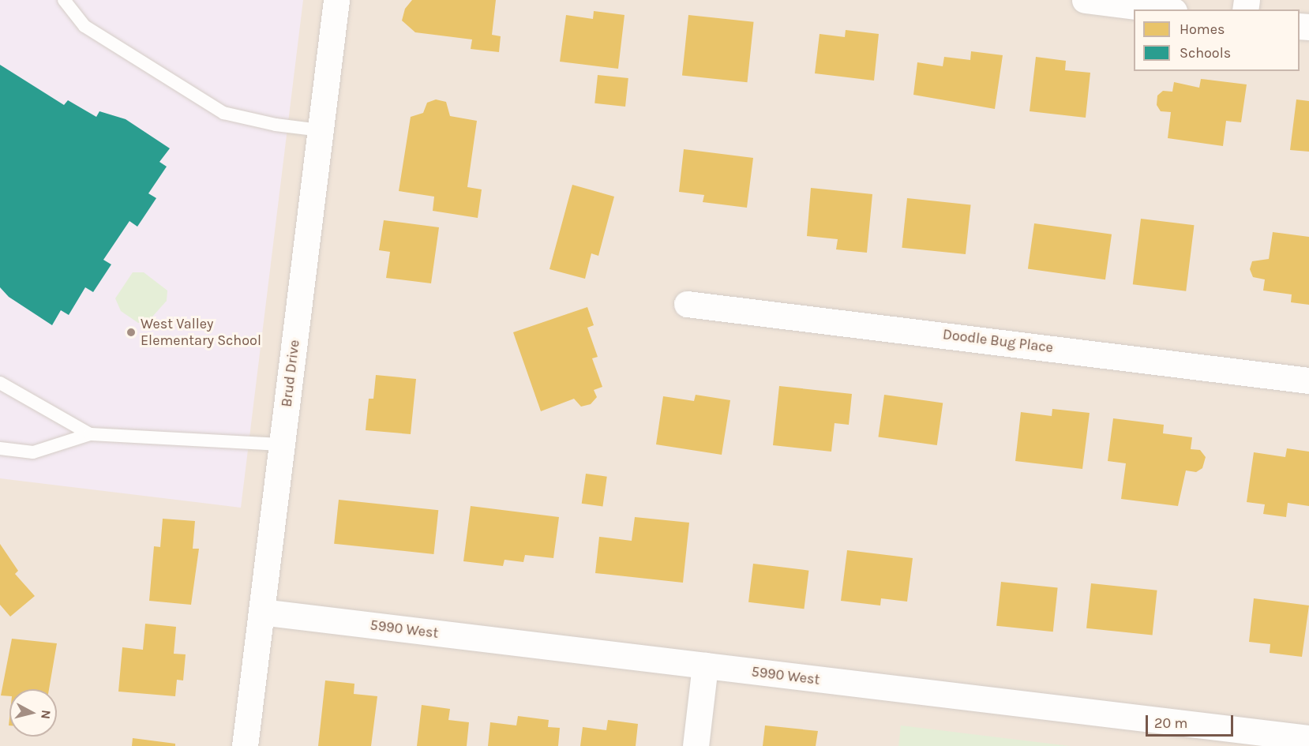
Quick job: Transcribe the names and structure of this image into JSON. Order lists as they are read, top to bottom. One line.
{"streets":{"street":["Doodle Bug Place","Brud Drive","5990 West"]},"crossings":[["Brud Drive","5990 West"]],"places":["West Valley Elementary School"],"legend":["Homes","Schools"],"scale_bar":"20 m","north":"right"}
